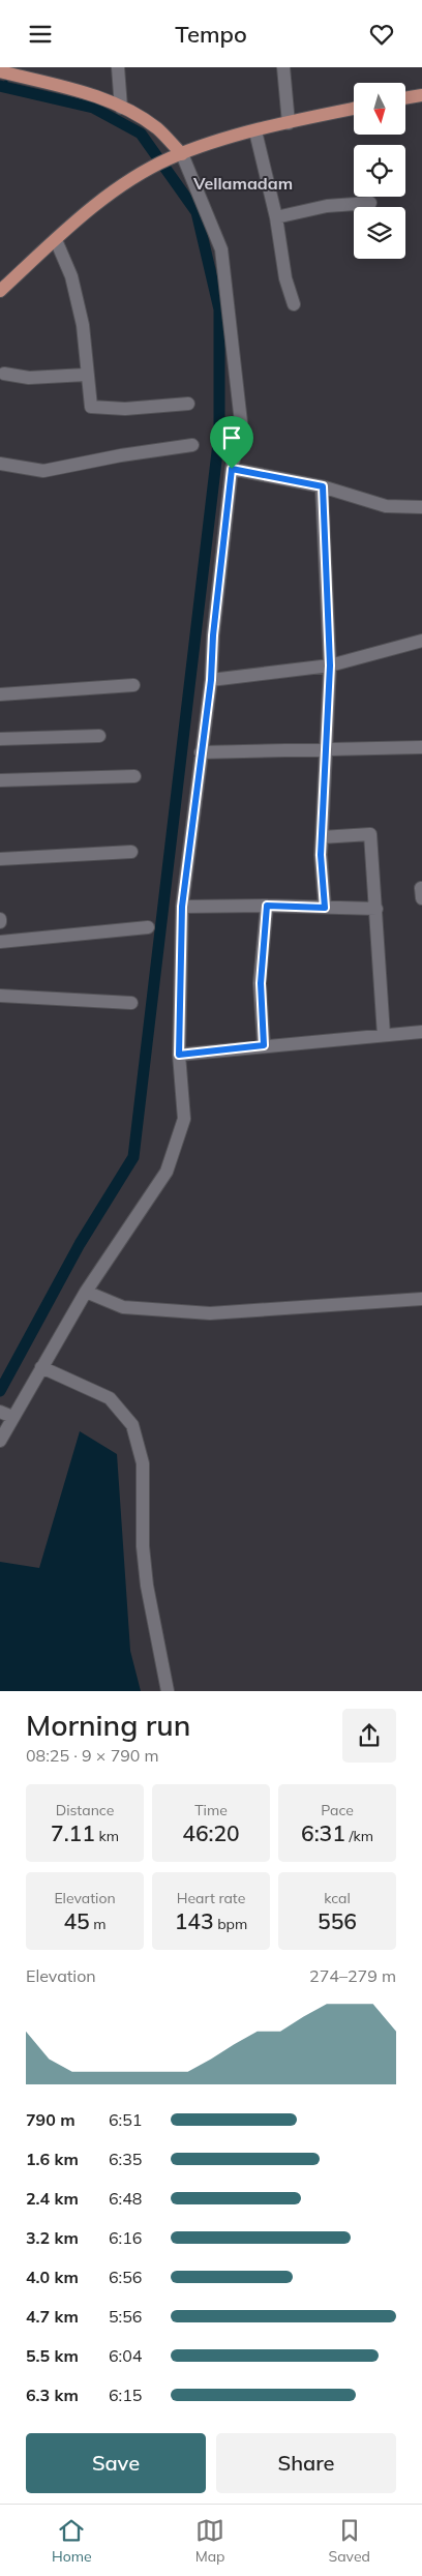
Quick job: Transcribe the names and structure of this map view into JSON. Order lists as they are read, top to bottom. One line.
{"districts":["Vellamadam"],"north":"bottom","page":{"header":"Tempo","heading":["Morning run","08:25 · 9 × 790 m"],"stats":[["Distance","7.11 km"],["Time","46:20"],["Pace","6:31 /km"],["Elevation","45 m"],["Heart rate","143 bpm"],["kcal","556"]],"chart":["Elevation","274–279 m"],"list":[{"name":"790 m","note":"6:51"},{"name":"1.6 km","note":"6:35"},{"name":"2.4 km","note":"6:48"},{"name":"3.2 km","note":"6:16"},{"name":"4.0 km","note":"6:56"},{"name":"4.7 km","note":"5:56"},{"name":"5.5 km","note":"6:04"},{"name":"6.3 km","note":"6:15"}],"buttons":["Save","Share"],"tabs":["Home","Map","Saved"]}}
